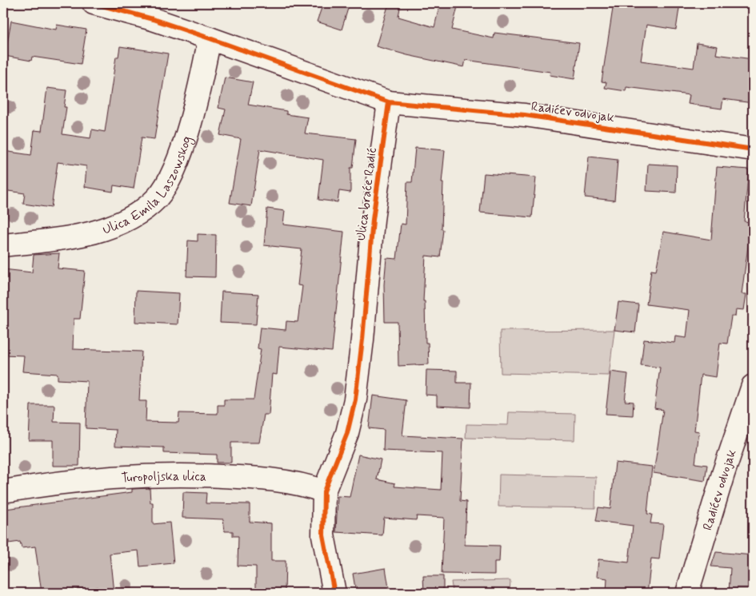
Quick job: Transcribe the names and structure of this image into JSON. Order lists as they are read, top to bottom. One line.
{"streets":{"street":["Radićev odvojak","Ulica Emila Laszowskog","Ulica braće Radić","Turopoljska ulica"]},"crossings":[["Radićev odvojak","Ulica braće Radić"],["Ulica braće Radić","Turopoljska ulica"]]}
